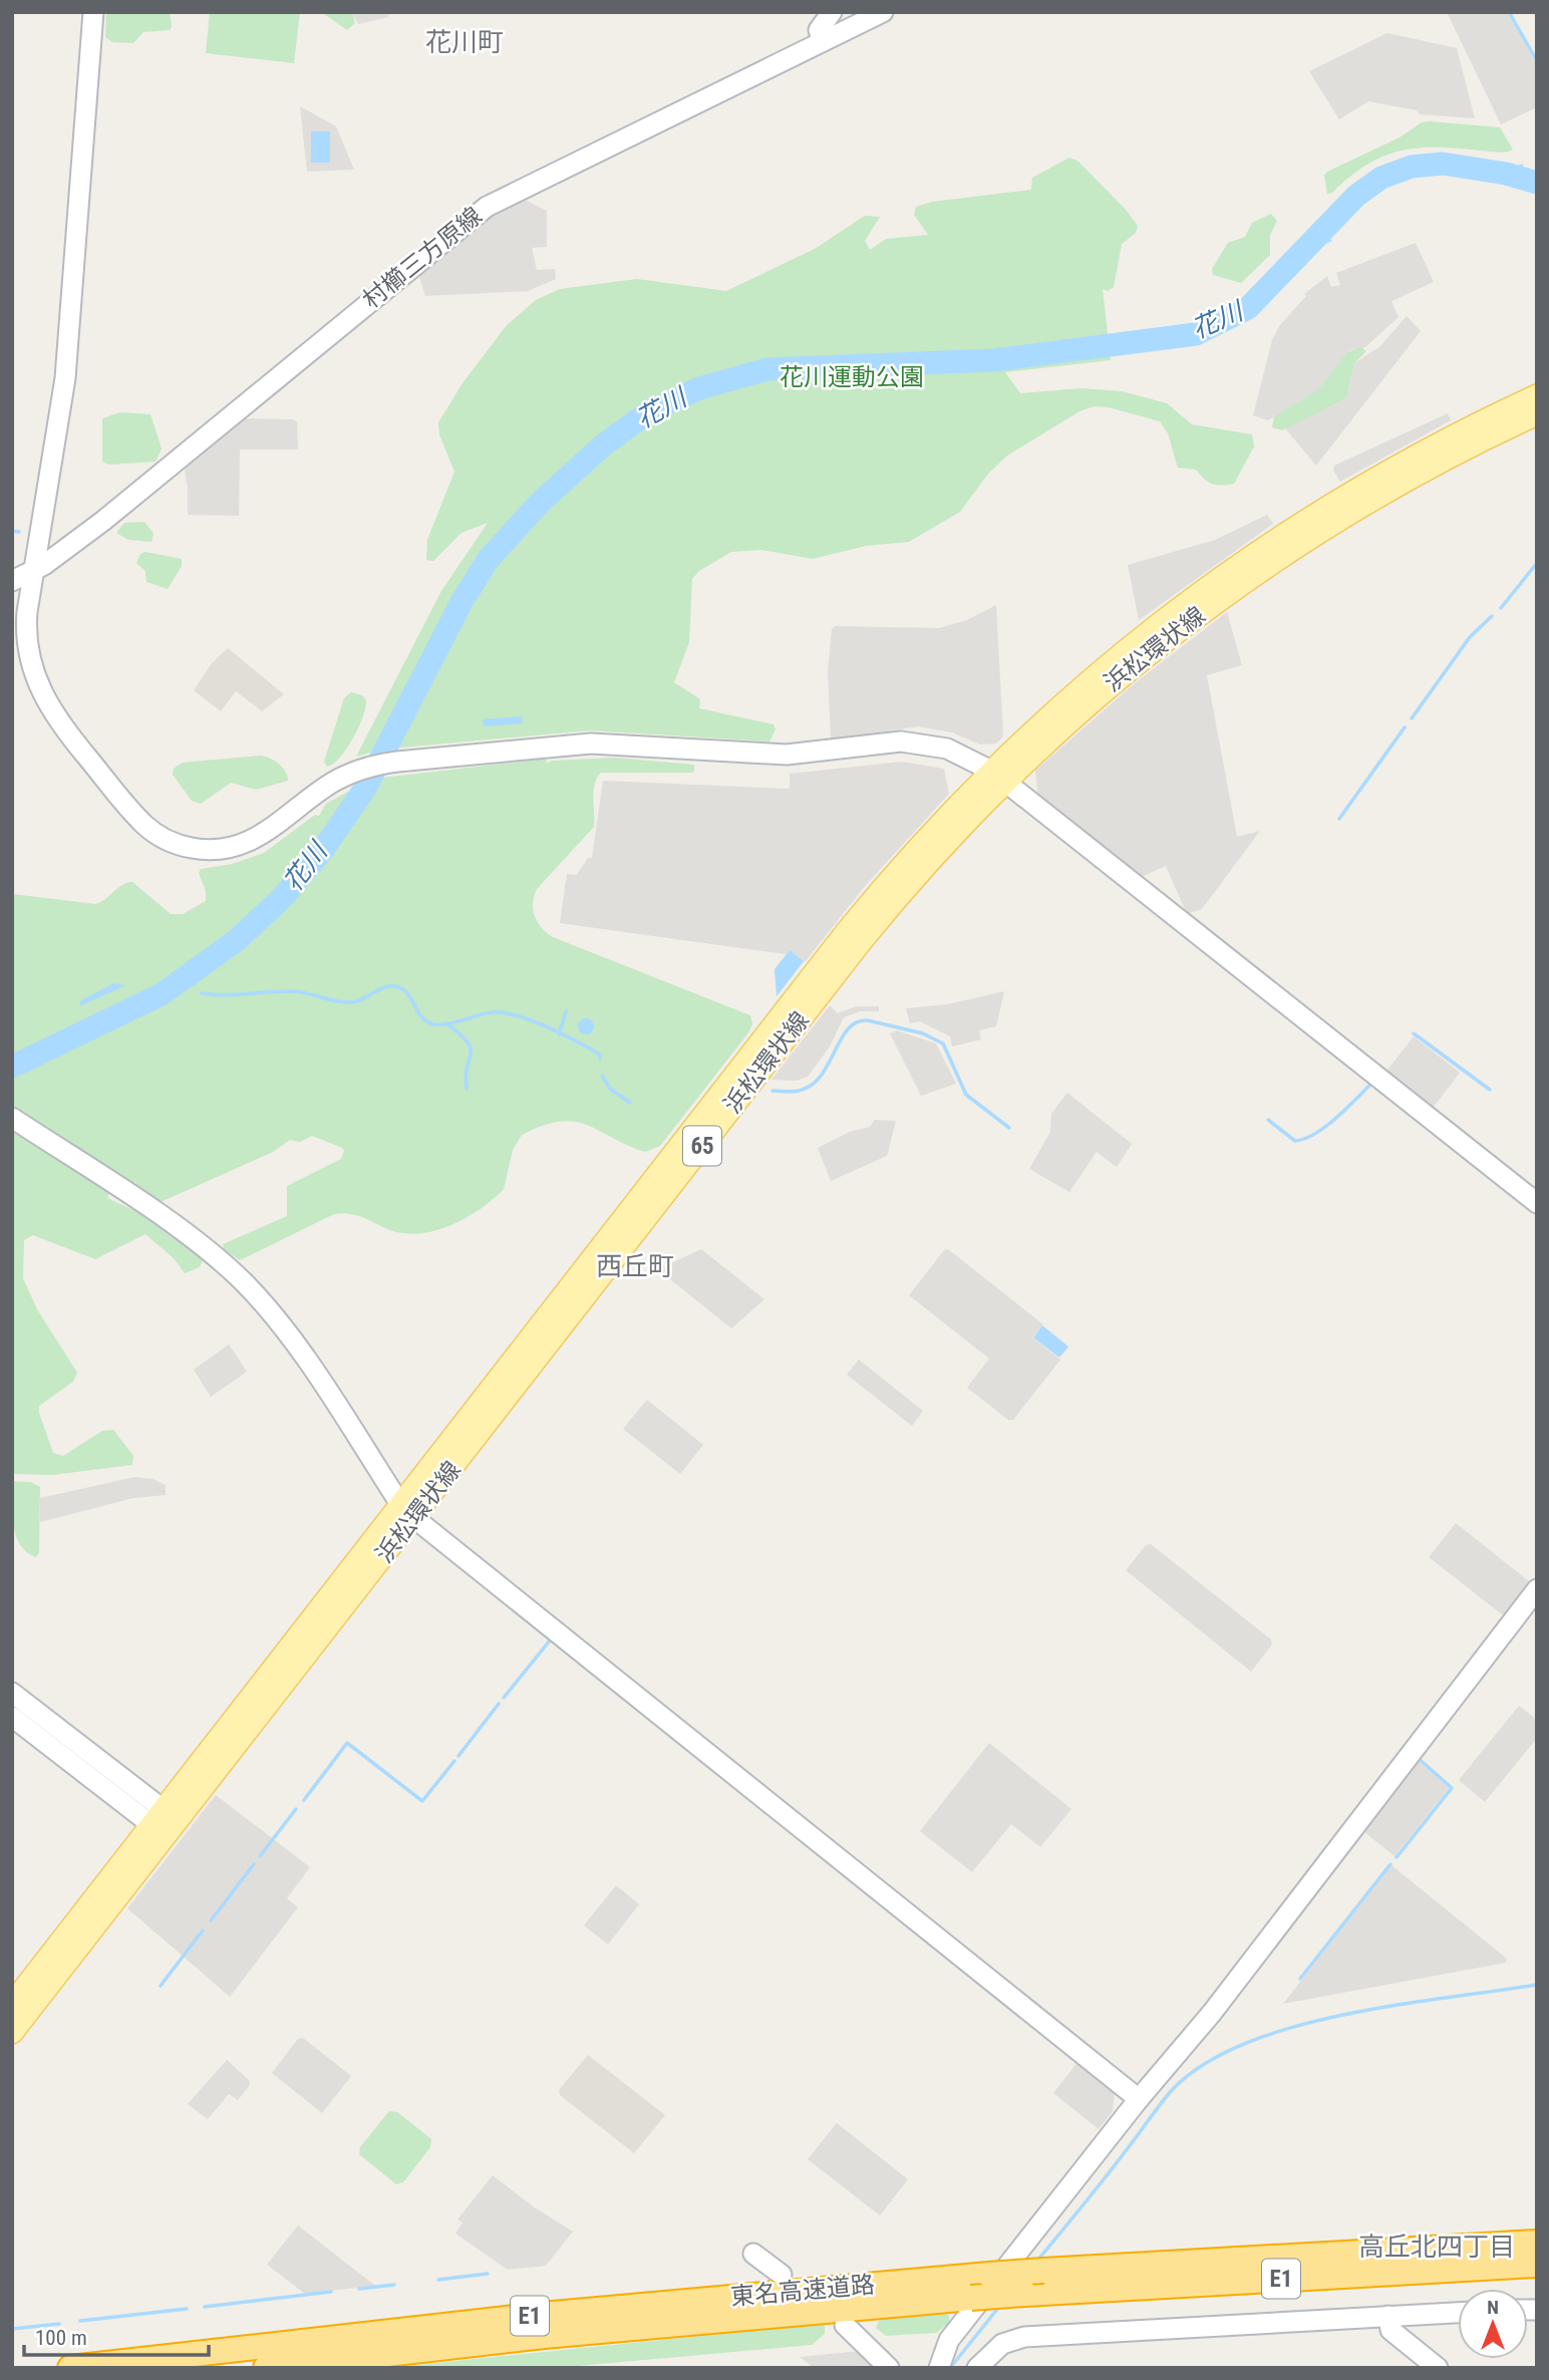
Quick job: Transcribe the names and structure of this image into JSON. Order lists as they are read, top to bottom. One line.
{"streets":{"highway":["E1","東名高速道路"],"main road":["浜松環状線","65"],"street":["村櫛三方原線"]},"districts":["花川町","西丘町","高丘北四丁目"],"water":["花川"],"parks":["花川運動公園"],"scale_bar":"100 m","north":"top"}
